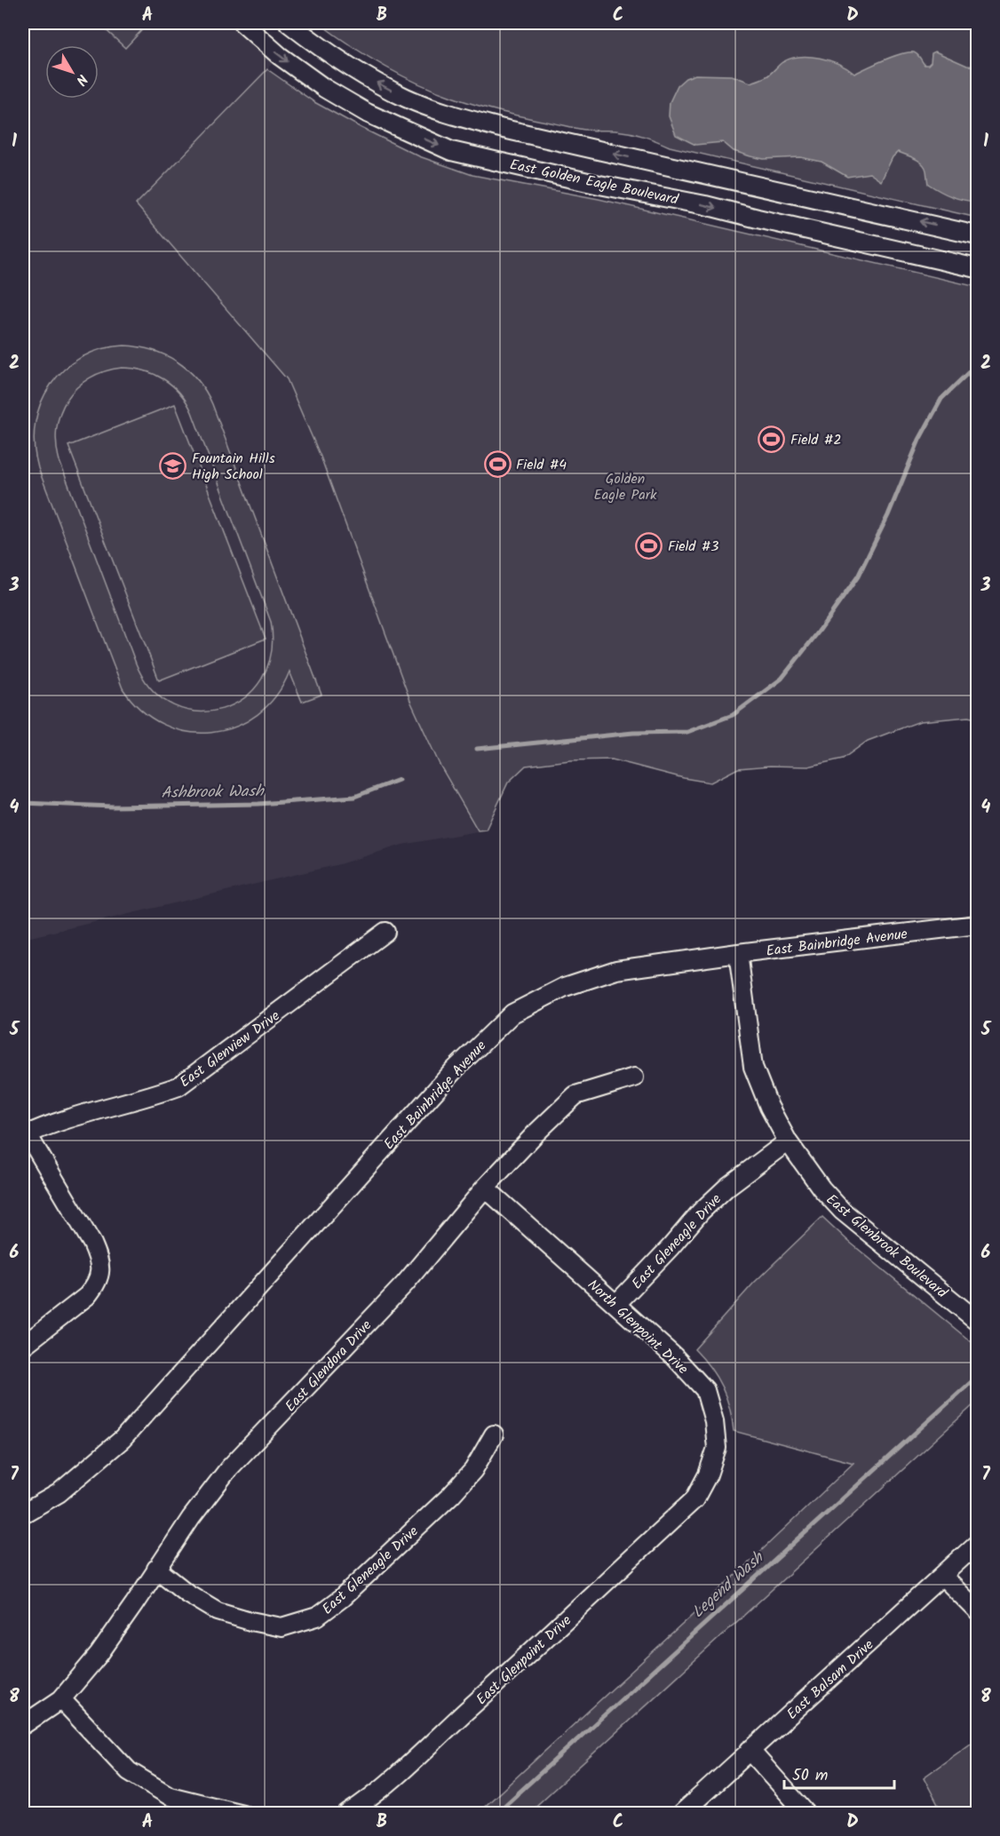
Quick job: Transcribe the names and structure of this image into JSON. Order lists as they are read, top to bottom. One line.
{"streets":{"street":["East Golden Eagle Boulevard","East Bainbridge Avenue","East Glenview Drive","East Gleneagle Drive","East Glenbrook Boulevard","North Glenpoint Drive","East Glendora Drive","East Glenpoint Drive","East Balsam Drive"]},"crossings":[["East Bainbridge Avenue","East Glenbrook Boulevard"],["East Gleneagle Drive","East Glenbrook Boulevard"],["East Gleneagle Drive","North Glenpoint Drive"],["East Gleneagle Drive","East Glendora Drive"],["North Glenpoint Drive","East Glendora Drive"],["North Glenpoint Drive","East Glenpoint Drive"]],"water":["Ashbrook Wash","Legend Wash"],"parks":["Golden Eagle Park"],"places":{"sports":["Field #2","Field #4","Field #3"],"school or university":["Fountain Hills High School"]},"scale_bar":"50 m","north":"bottom right","grid":{"columns":["A","B","C","D"],"rows":["1","2","3","4","5","6","7","8"]}}
